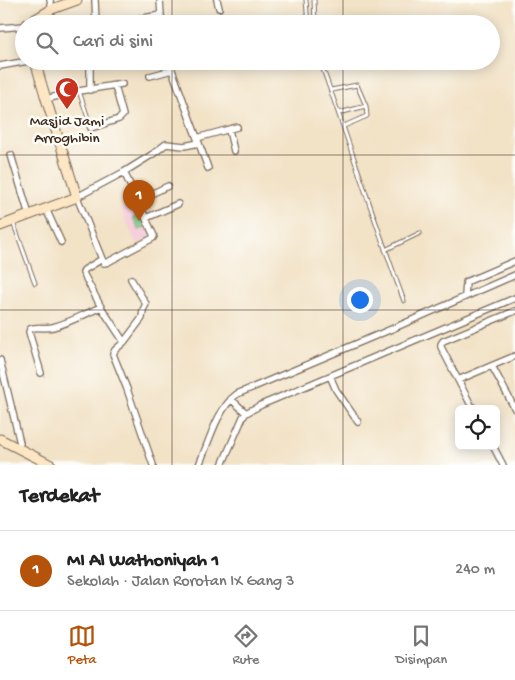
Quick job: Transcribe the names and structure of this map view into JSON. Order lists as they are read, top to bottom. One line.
{"places":{"mosque":["Masjid Jami Arroghibin"]},"page":{"search":"Cari di sini","pins":"1","heading":"Terdekat","list":[{"mark":"1","name":"MI Al Wathoniyah 1","note":"Sekolah · Jalan Rorotan IX Gang 3","value":"240 m"}],"nav":["Peta","Rute","Disimpan"]}}
